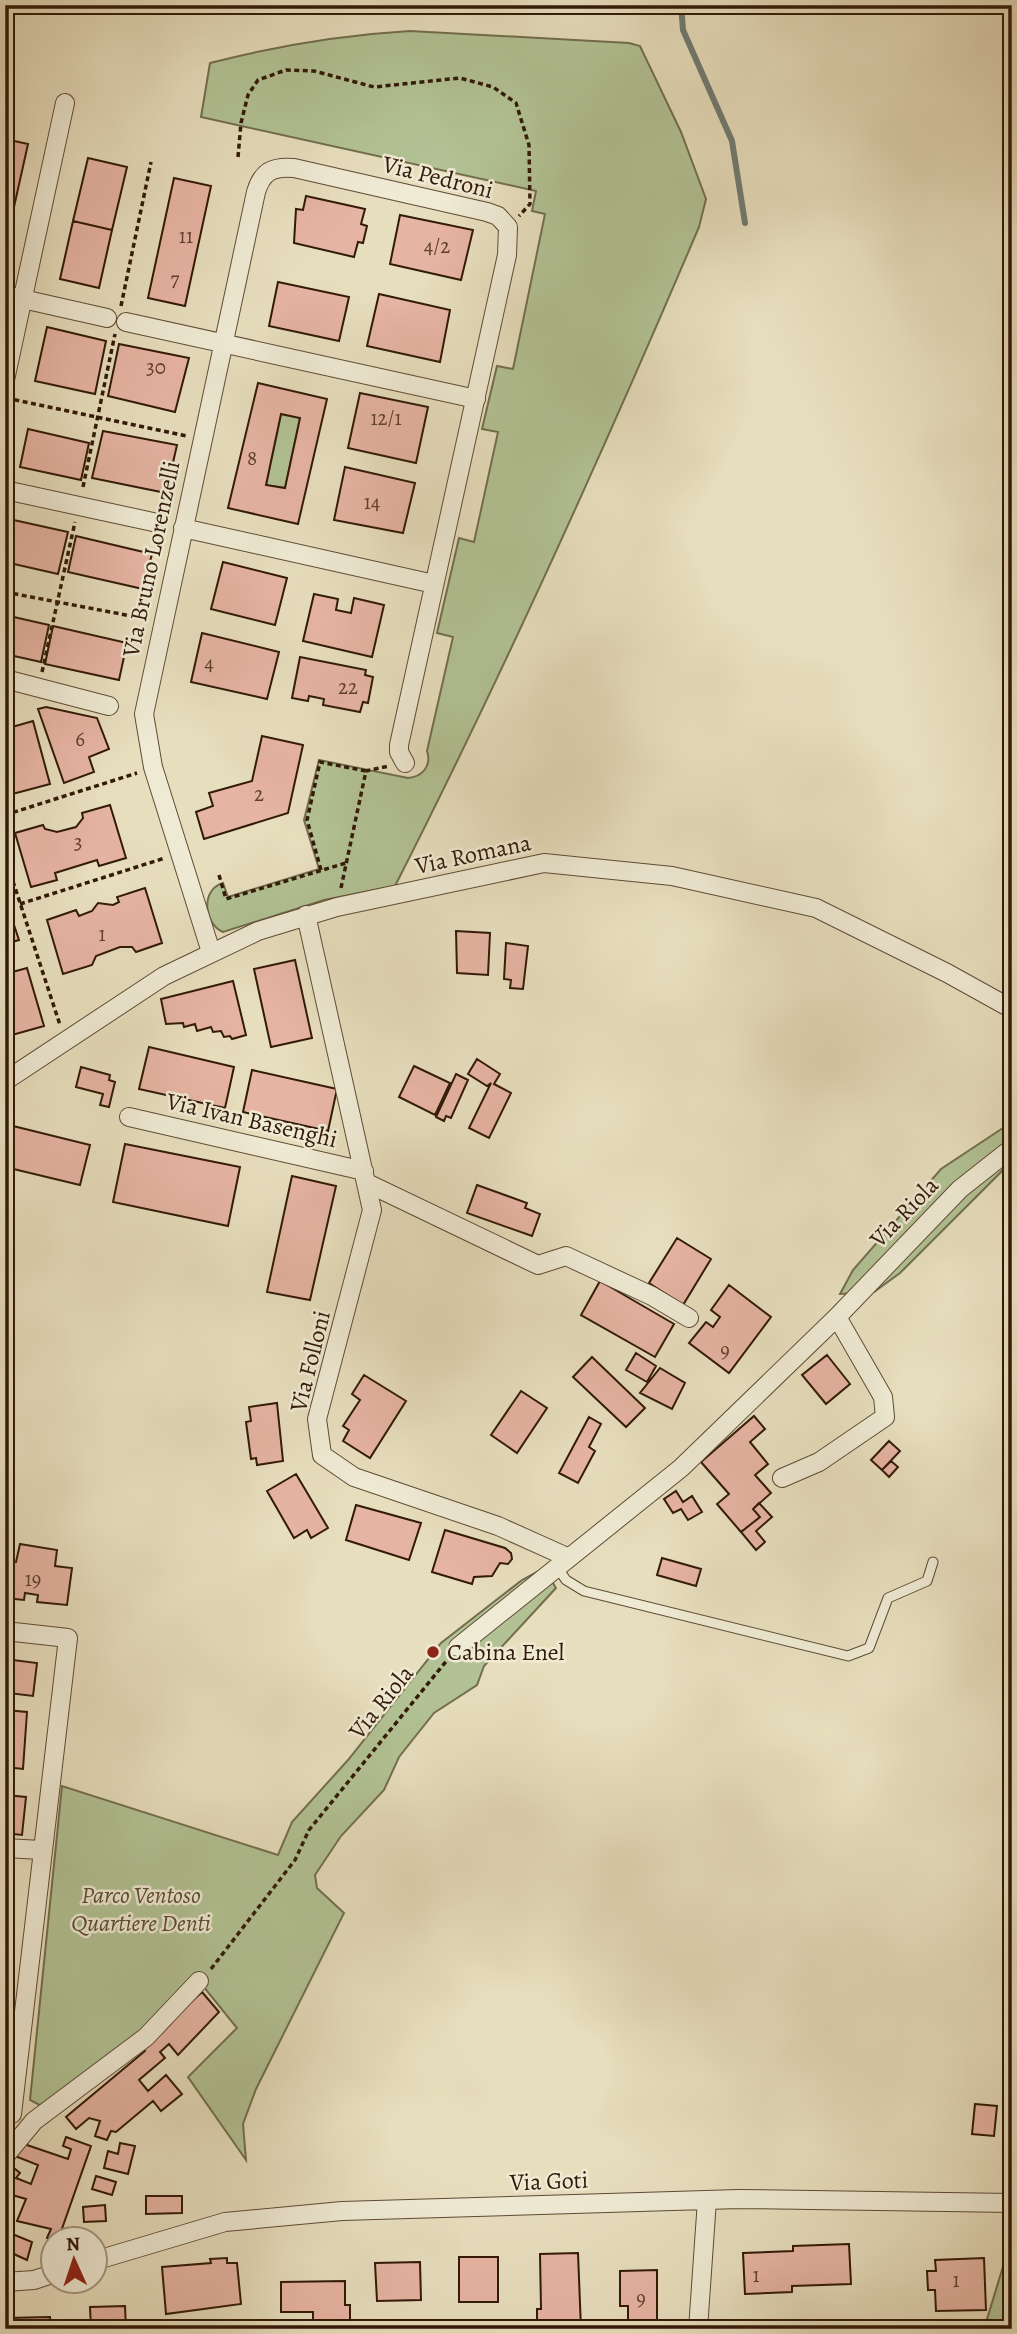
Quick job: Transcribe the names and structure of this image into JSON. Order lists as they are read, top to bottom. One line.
{"streets":{"street":["Via Pedroni","Via Bruno Lorenzelli","Via Romana","Via Ivan Basenghi","Via Riola","Via Folloni","Via Goti"]},"crossings":[["Via Pedroni","Via Bruno Lorenzelli"],["Via Bruno Lorenzelli","Via Romana"],["Via Romana","Via Folloni"],["Via Ivan Basenghi","Via Folloni"],["Via Riola","Via Folloni"]],"parks":["Parco Ventoso Quartiere Denti"],"places":["Cabina Enel"],"house_numbers":["11","4/2","7","30","12/1","8","14","4","22","6","2","3","1","9","19","1","1","9"],"north":"top"}
